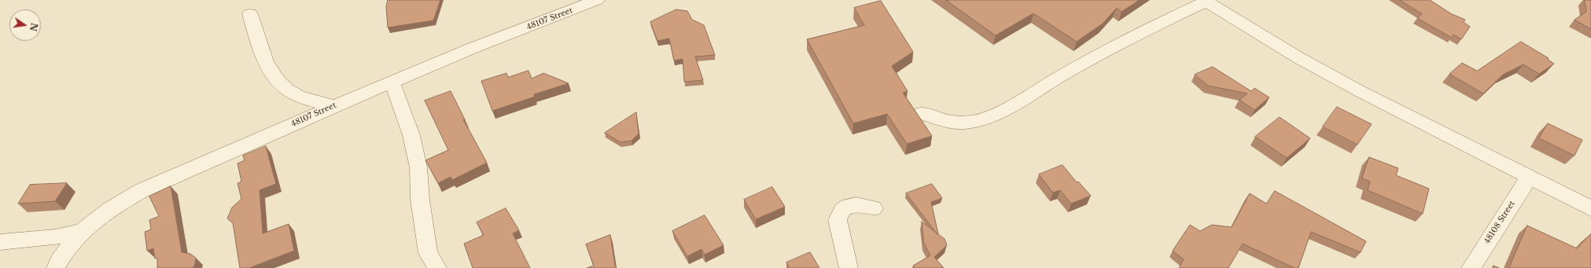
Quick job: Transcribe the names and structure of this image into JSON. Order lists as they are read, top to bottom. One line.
{"streets":{"street":["48107 Street","48108 Street"]},"north":"right"}
